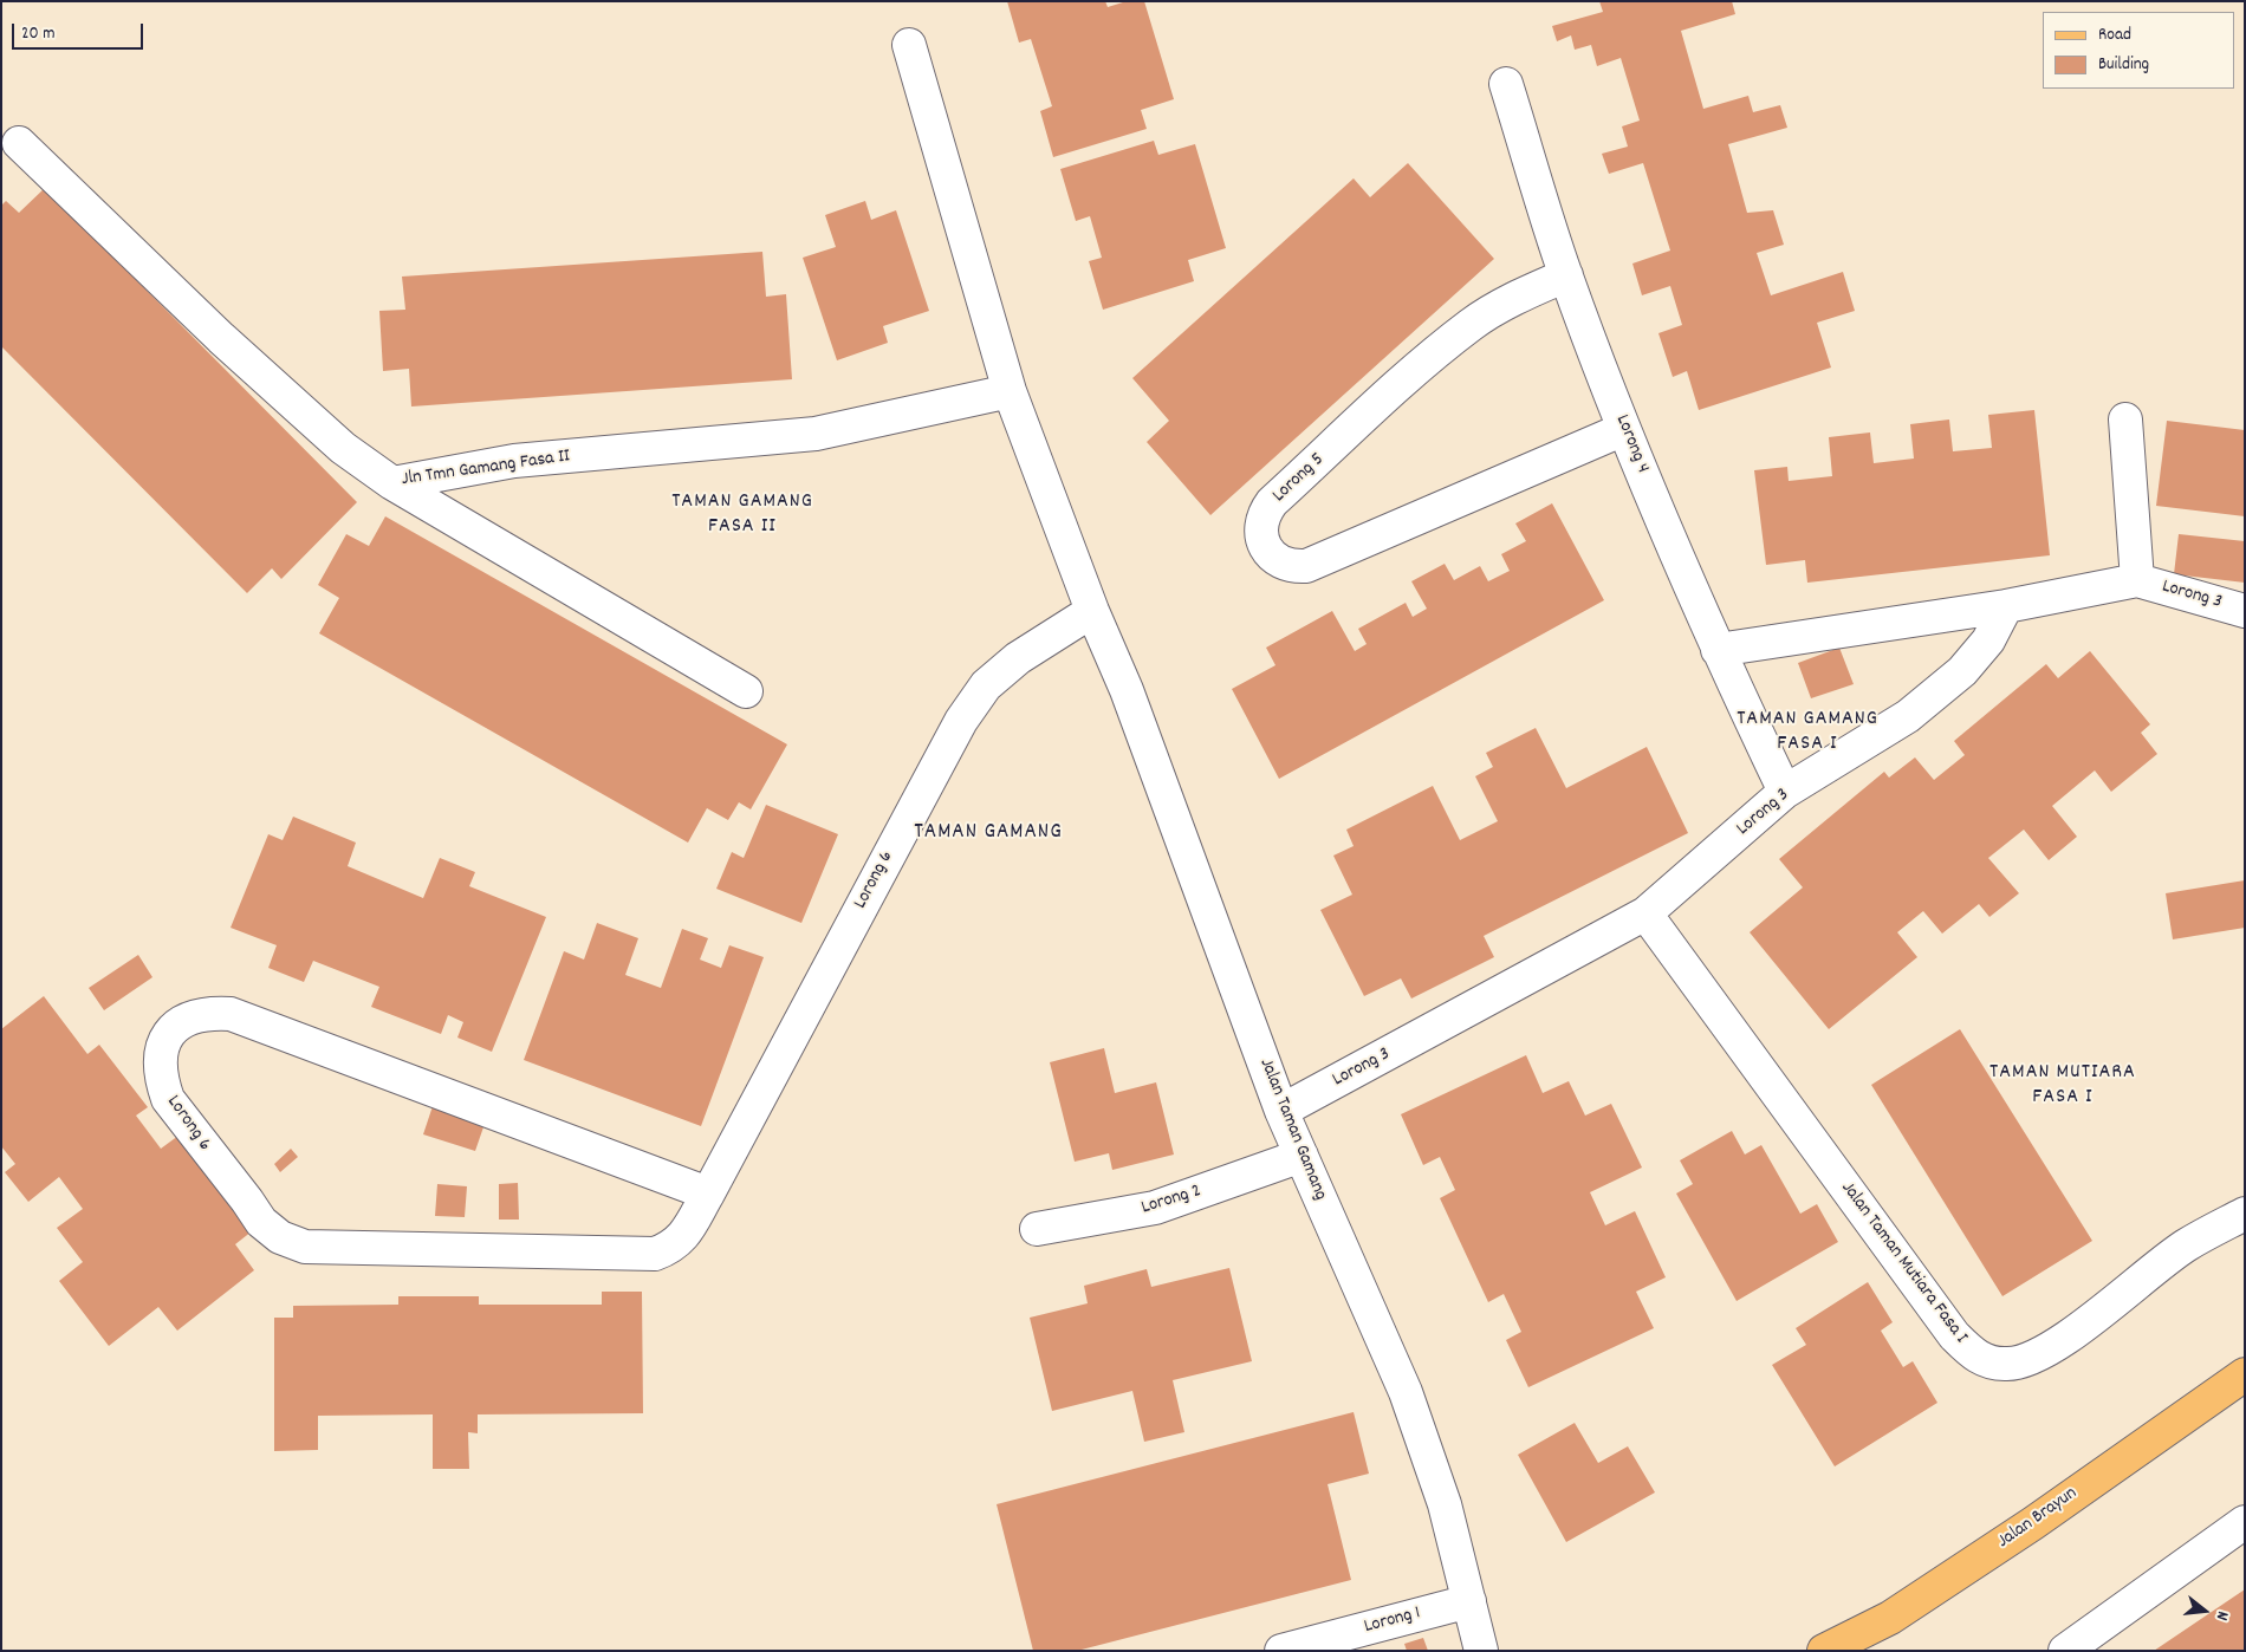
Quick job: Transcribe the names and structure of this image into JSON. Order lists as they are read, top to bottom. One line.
{"streets":{"main road":["Jalan Brayun"],"street":["Lorong 4","Jln Tmn Gamang Fasa II","Lorong 5","Lorong 3","Lorong 6","Jalan Taman Gamang","Lorong 2","Jalan Taman Mutiara Fasa I","Lorong 1"]},"crossings":[["Lorong 4","Lorong 5"],["Lorong 4","Lorong 3"],["Jln Tmn Gamang Fasa II","Jalan Taman Gamang"],["Lorong 3","Jalan Taman Gamang"],["Lorong 3","Jalan Taman Mutiara Fasa I"],["Lorong 6","Jalan Taman Gamang"],["Jalan Taman Gamang","Lorong 2"],["Jalan Taman Gamang","Lorong 1"]],"districts":["TAMAN GAMANG FASA II","TAMAN GAMANG FASA I","TAMAN GAMANG","TAMAN MUTIARA FASA I"],"legend":["Road","Building"],"scale_bar":"20 m","north":"right"}
